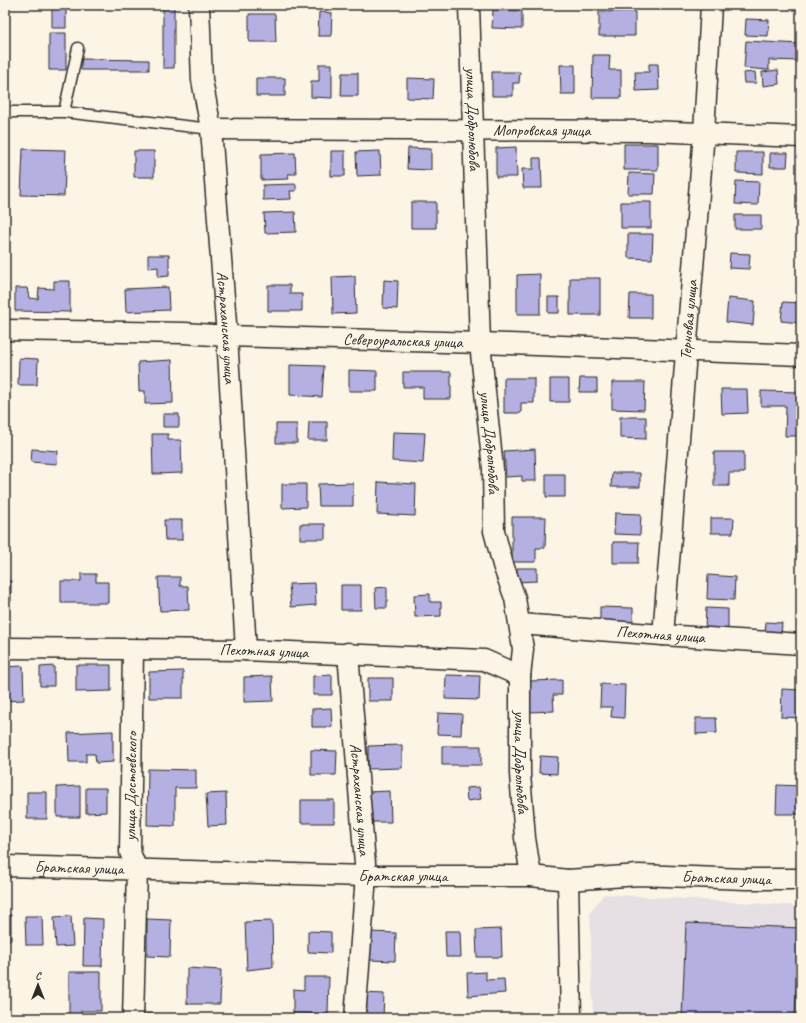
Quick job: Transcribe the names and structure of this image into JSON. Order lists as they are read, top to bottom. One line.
{"streets":{"street":["улица Добролюбова","Мопровская улица","Терновая улица","Астраханская улица","Североуральская улица","Пехотная улица","улица Достоевского","Братская улица"]},"crossings":[["улица Добролюбова","Мопровская улица"],["улица Добролюбова","Североуральская улица"],["улица Добролюбова","Пехотная улица"],["улица Добролюбова","Братская улица"],["Мопровская улица","Терновая улица"],["Мопровская улица","Астраханская улица"],["Терновая улица","Североуральская улица"],["Терновая улица","Пехотная улица"],["Астраханская улица","Североуральская улица"],["Астраханская улица","Пехотная улица"],["Астраханская улица","Братская улица"],["Пехотная улица","улица Достоевского"],["улица Достоевского","Братская улица"]],"north":"top"}
